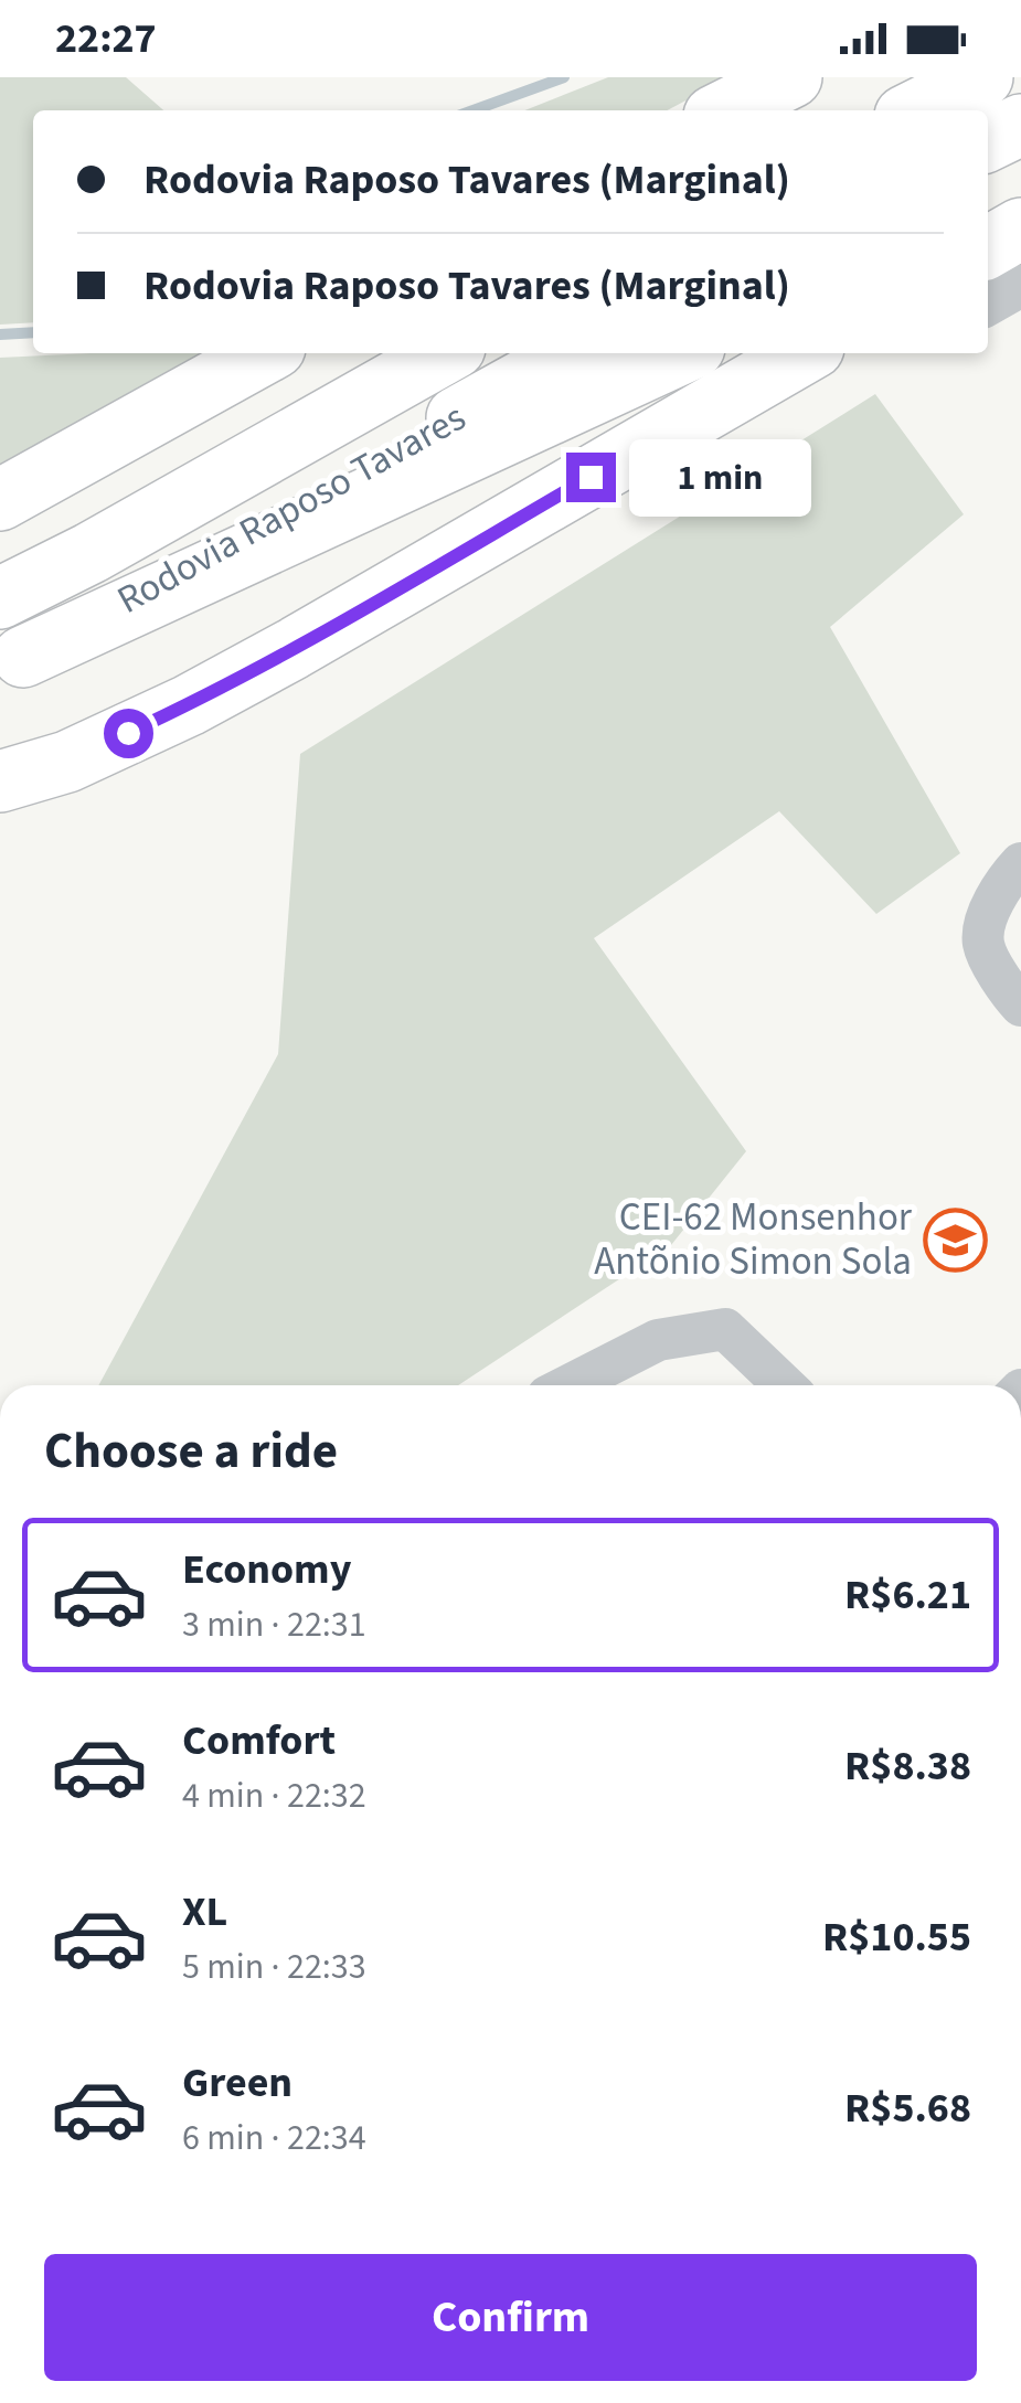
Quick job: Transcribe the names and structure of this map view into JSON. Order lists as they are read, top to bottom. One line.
{"streets":{"highway":["Rodovia Raposo Tavares"]},"places":{"school or university":["CEI-62 Monsenhor Antõnio Simon Sola"]},"page":{"status":"22:27","banner":["Rodovia Raposo Tavares (Marginal)","Rodovia Raposo Tavares (Marginal)"],"bubble":"1 min","heading":"Choose a ride","list":[{"name":"Economy","note":"3 min · 22:31","value":"R$6.21"},{"name":"Comfort","note":"4 min · 22:32","value":"R$8.38"},{"name":"XL","note":"5 min · 22:33","value":"R$10.55"},{"name":"Green","note":"6 min · 22:34","value":"R$5.68"}],"buttons":"Confirm"}}
